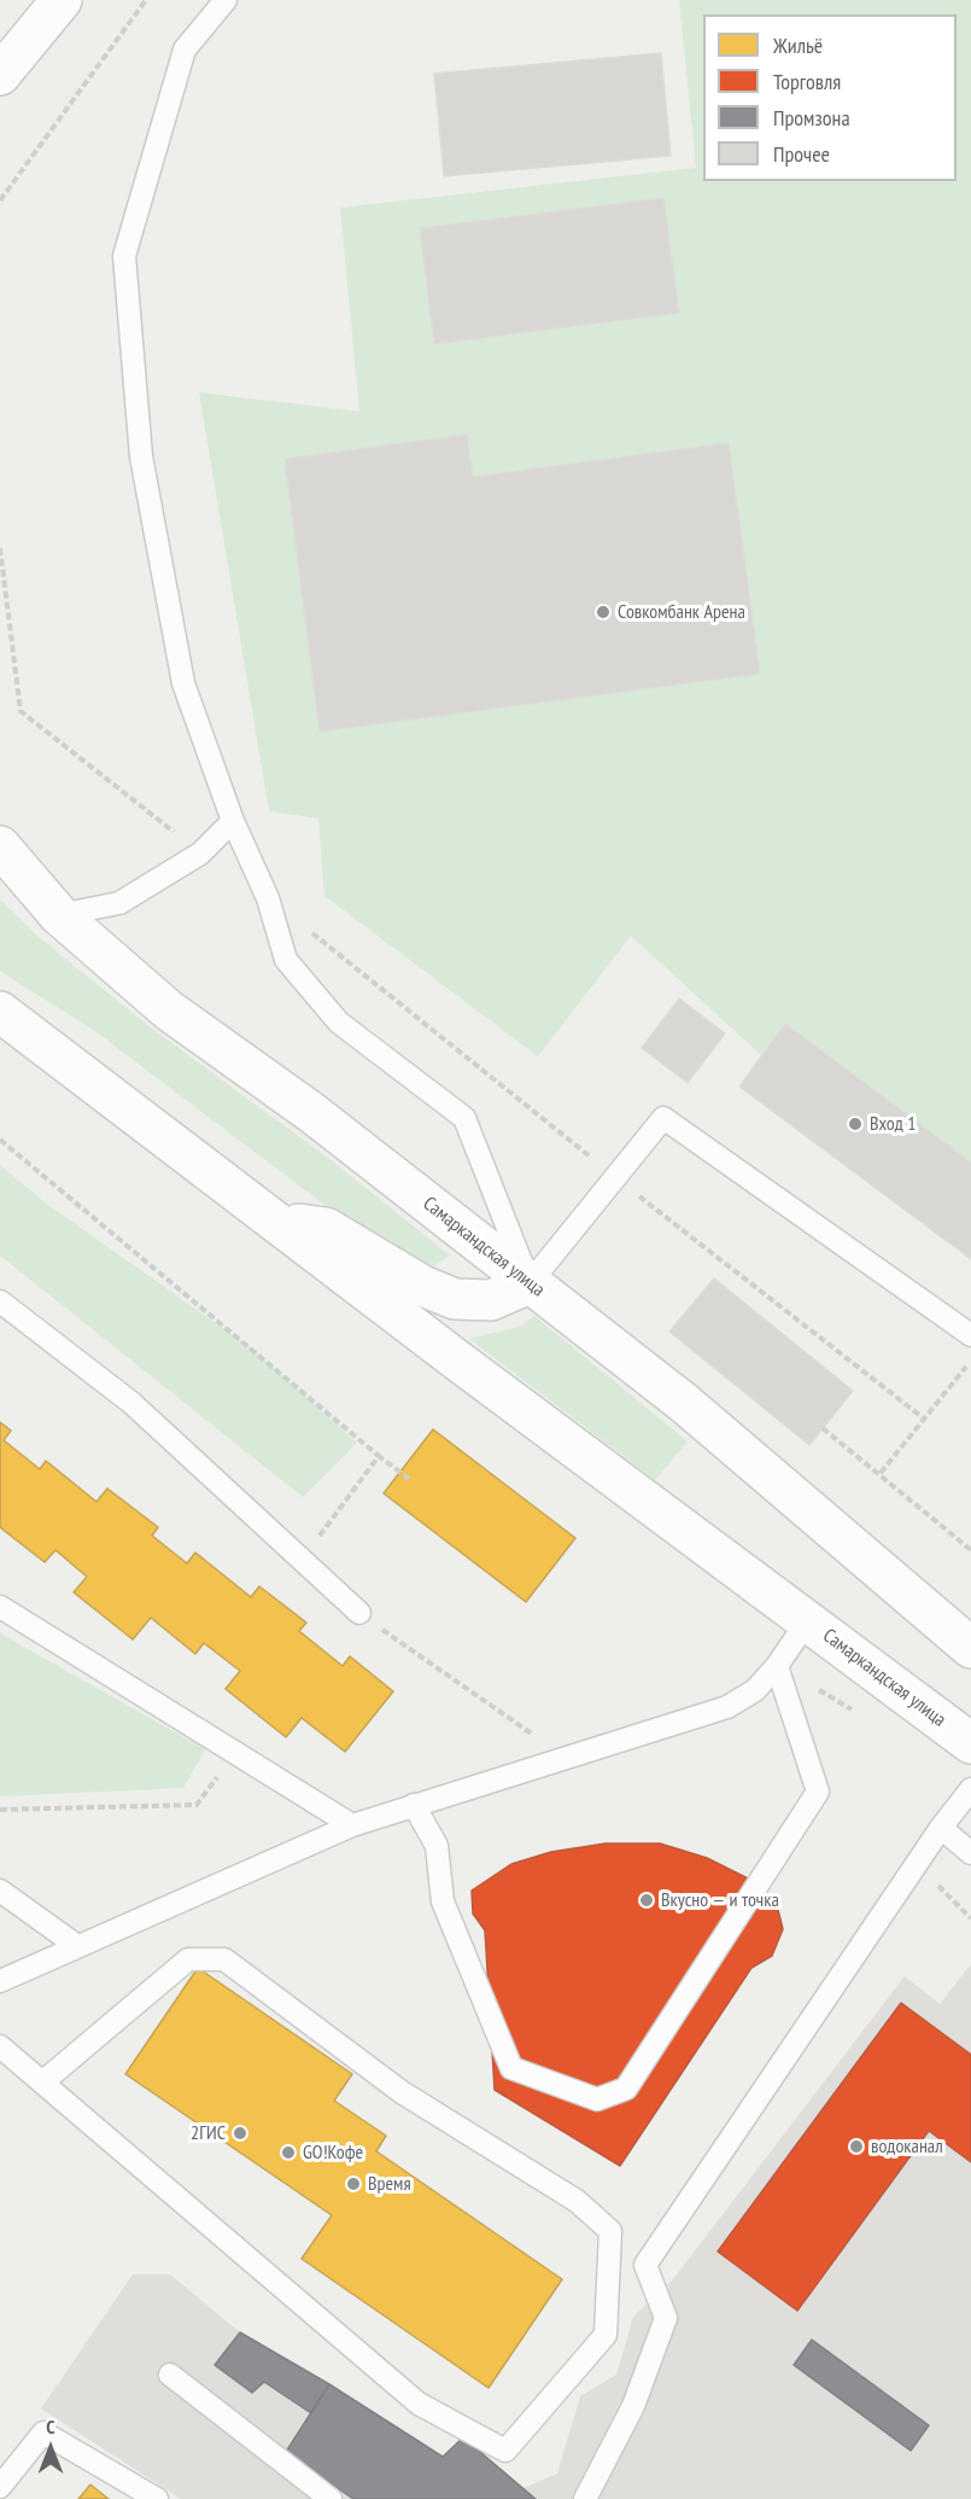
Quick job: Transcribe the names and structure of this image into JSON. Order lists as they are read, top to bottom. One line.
{"streets":{"main road":["Самаркандская улица"]},"places":["Совкомбанк Арена","Вход 1","Вкусно — и точка","2ГИС","водоканал","GO!Кофе","Время"],"legend":["Жильё","Торговля","Промзона","Прочее"],"north":"top"}
